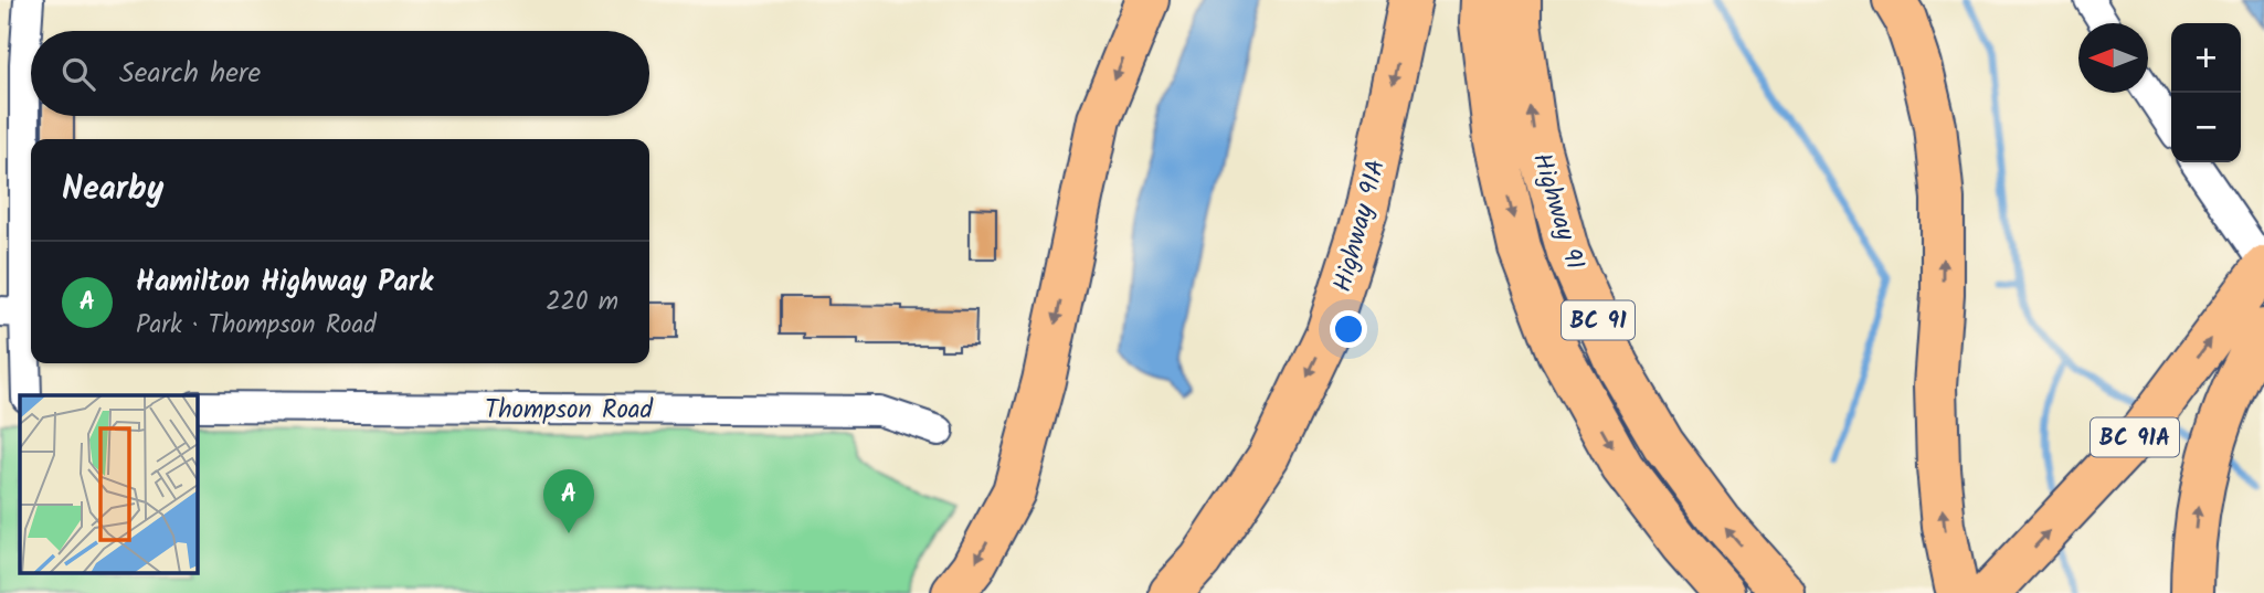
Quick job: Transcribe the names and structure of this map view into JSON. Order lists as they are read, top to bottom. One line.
{"streets":{"highway":["Highway 91","Highway 91A","BC 91","BC 91A"],"street":["Thompson Road"]},"north":"left","page":{"map_buttons":["+","−"],"search":"Search here","heading":"Nearby","list":[{"mark":"A","name":"Hamilton Highway Park","note":"Park · Thompson Road","value":"220 m"}],"pins":"A"}}
